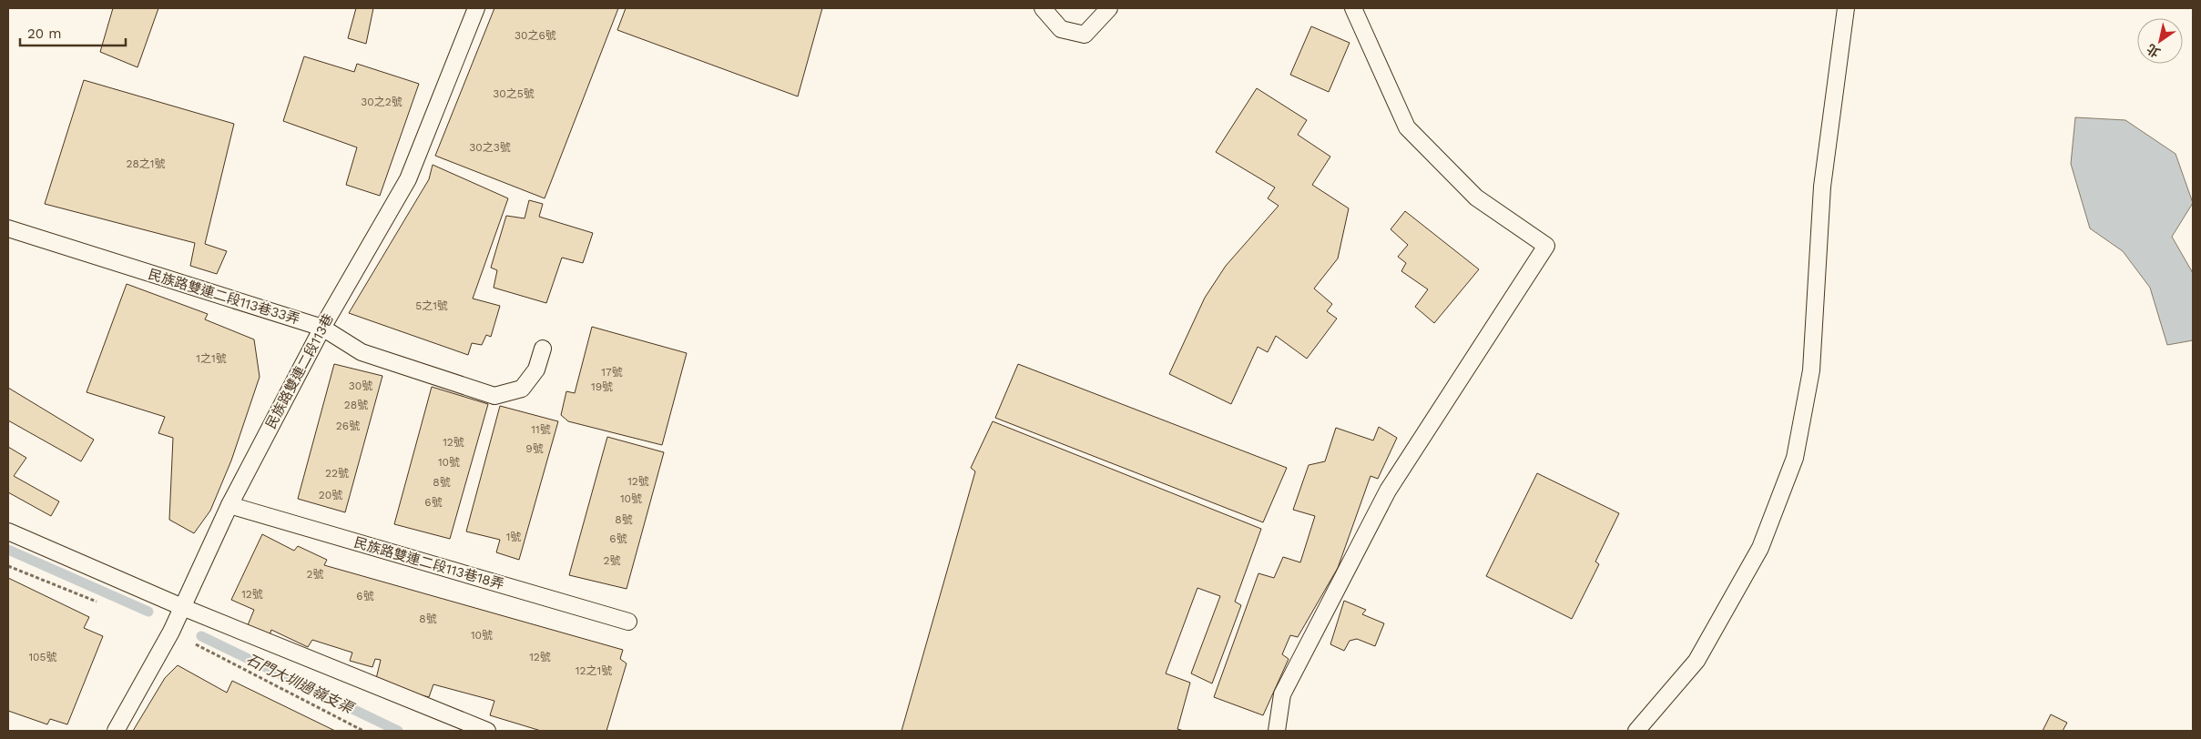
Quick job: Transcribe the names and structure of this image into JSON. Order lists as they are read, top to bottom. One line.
{"streets":{"lane":["民族路雙連二段113巷33弄","民族路雙連二段113巷","民族路雙連二段113巷18弄"]},"crossings":[["民族路雙連二段113巷33弄","民族路雙連二段113巷"],["民族路雙連二段113巷","民族路雙連二段113巷18弄"]],"water":["石門大圳過嶺支渠"],"house_numbers":["30之6號","30之5號","30之2號","30之3號","28之1號","5之1號","1之1號","17號","30號","19號","28號","26號","11號","12號","9號","10號","22號","12號","8號","20號","10號","6號","8號","1號","6號","2號","2號","12號","6號","8號","10號","105號","12號","12之1號"],"scale_bar":"20 m","north":"bottom left"}
